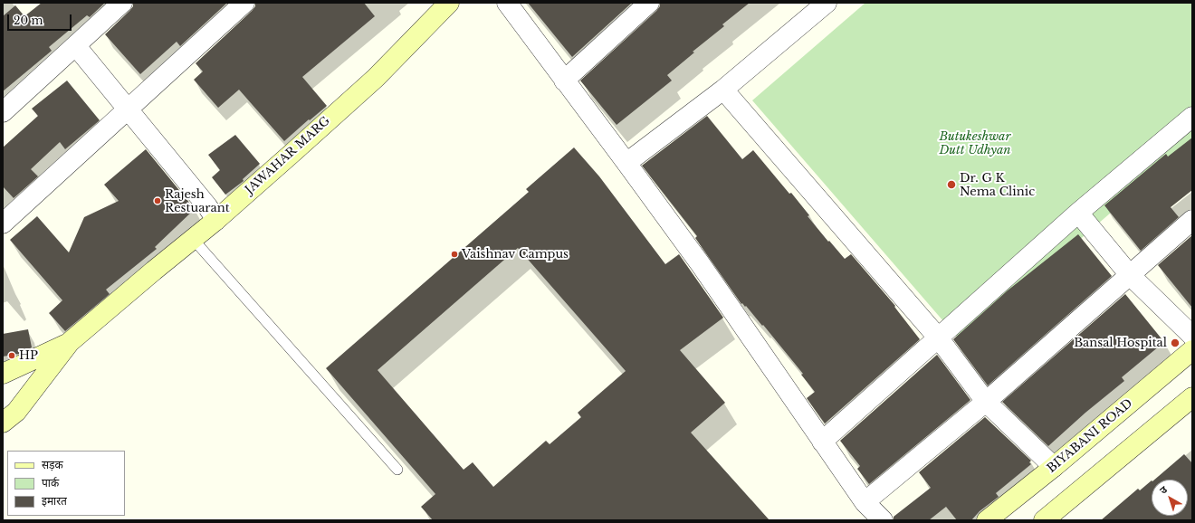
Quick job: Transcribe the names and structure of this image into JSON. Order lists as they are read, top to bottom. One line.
{"streets":{"main road":["JAWAHAR MARG","BIYABANI ROAD"]},"parks":["Butukeshwar Dutt Udhyan"],"places":["Dr. G K Nema Clinic","Rajesh Restuarant","Vaishnav Campus","Bansal Hospital","HP"],"legend":["सड़क","पार्क","इमारत"],"scale_bar":"20 m","north":"top left"}
